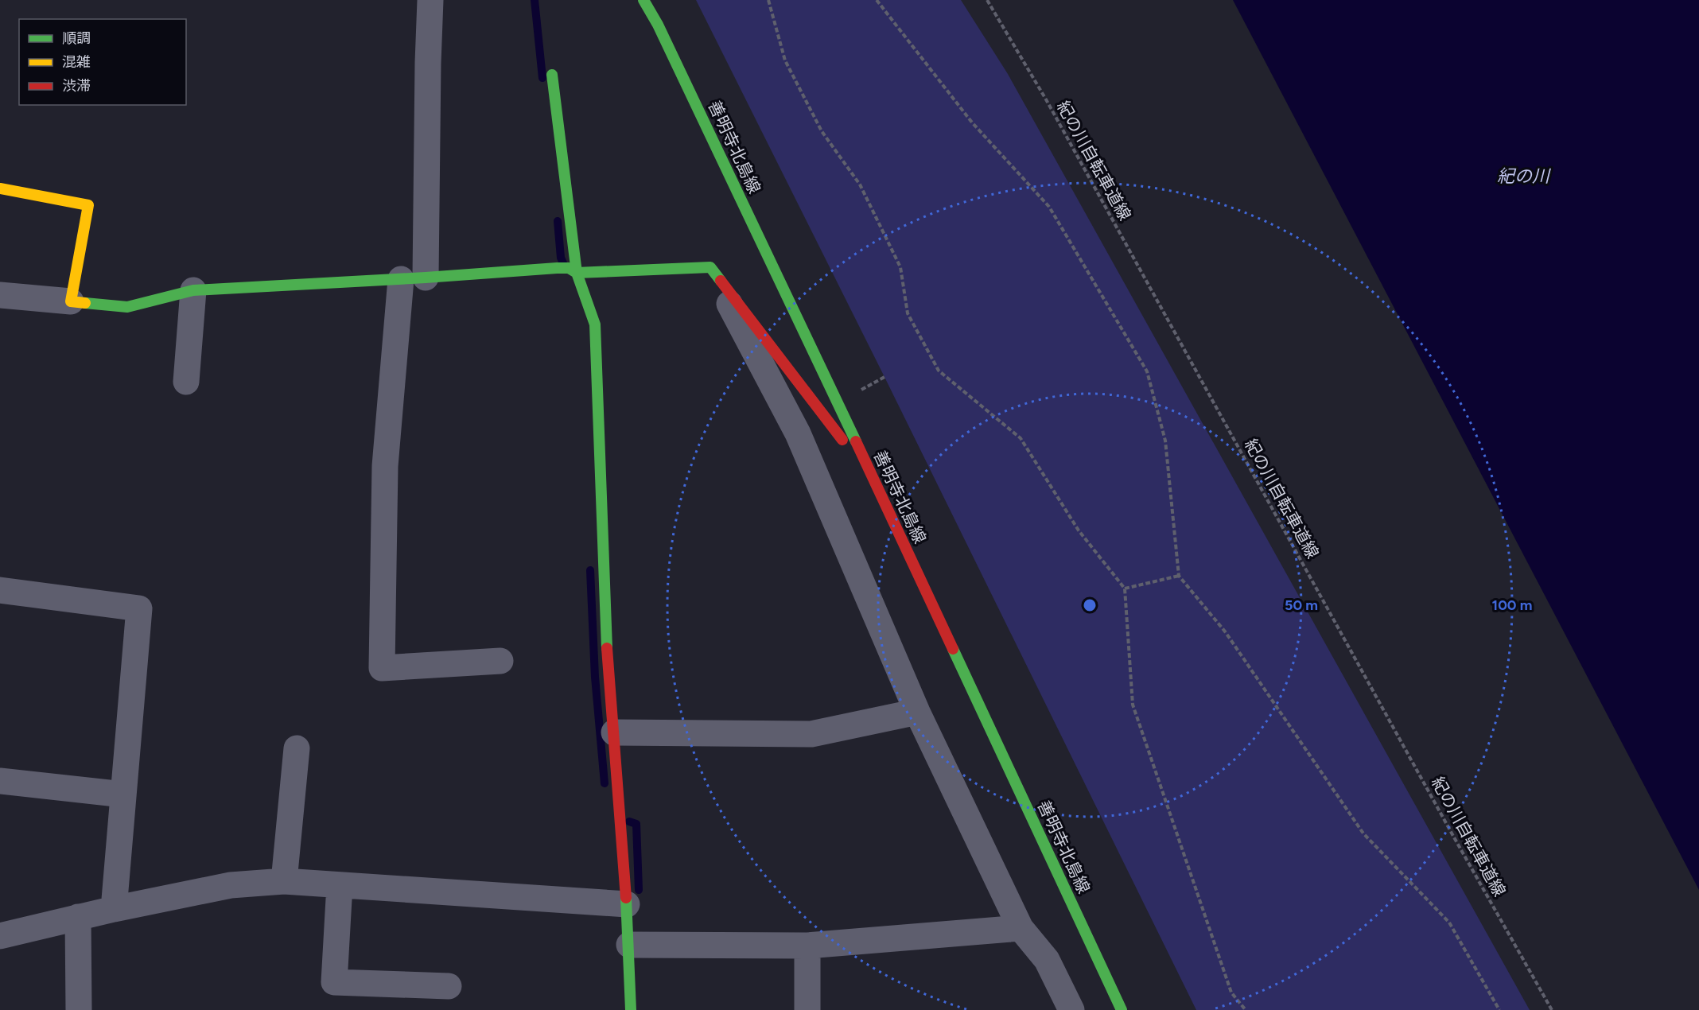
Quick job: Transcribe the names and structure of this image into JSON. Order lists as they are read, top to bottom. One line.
{"streets":{"street":["善明寺北島線"],"path":["紀の川自転車道線"]},"water":["紀の川"],"legend":["順調","混雑","渋滞"],"rings":["50 m","100 m"]}
